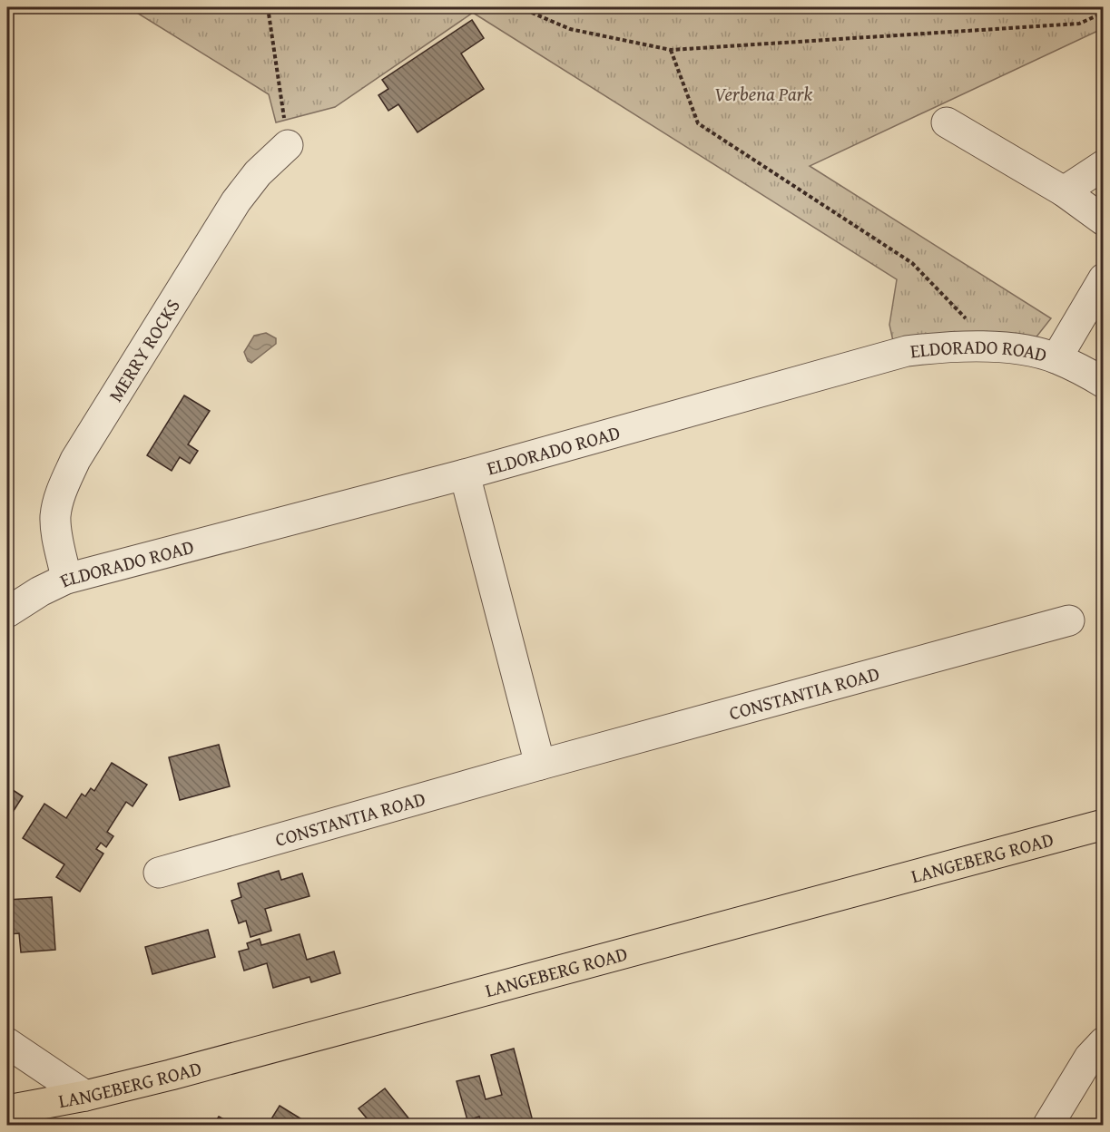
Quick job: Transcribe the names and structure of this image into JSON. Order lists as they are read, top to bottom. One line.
{"streets":{"main road":["LANGEBERG ROAD"],"street":["MERRY ROCKS","ELDORADO ROAD","CONSTANTIA ROAD"]},"crossings":[["MERRY ROCKS","ELDORADO ROAD"]],"parks":["Verbena Park"]}
